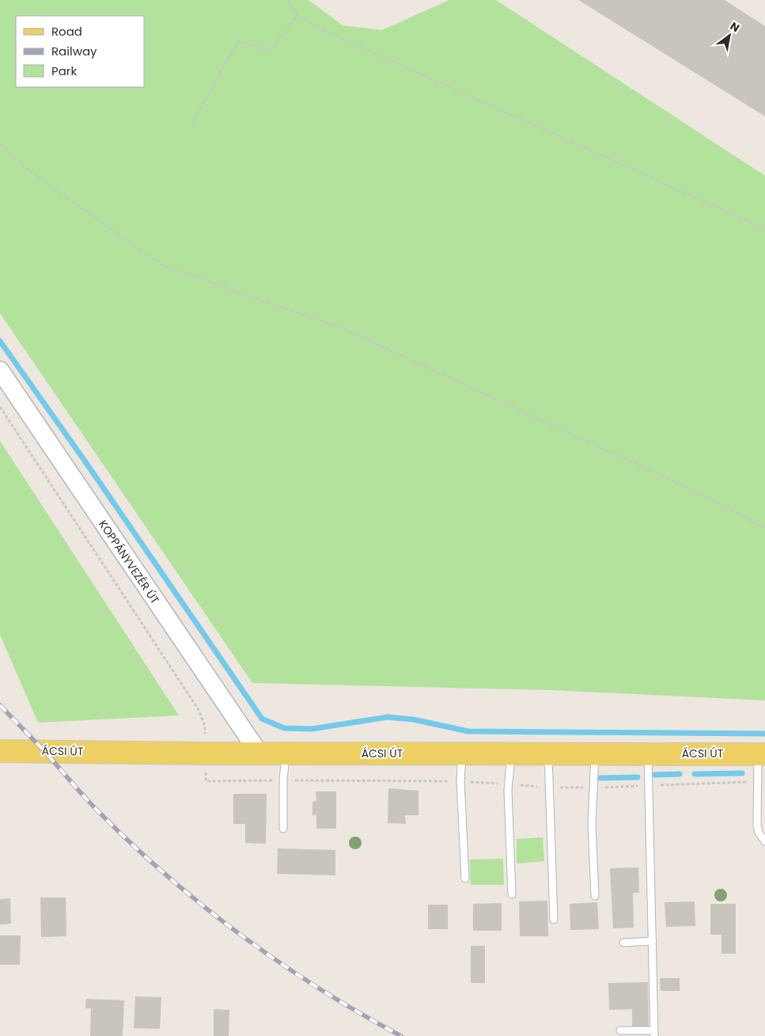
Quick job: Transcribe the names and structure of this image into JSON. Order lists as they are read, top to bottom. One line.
{"streets":{"main road":["ÁCSI ÚT"],"street":["KOPPÁNYVEZÉR ÚT"]},"crossings":[["KOPPÁNYVEZÉR ÚT","ÁCSI ÚT"]],"legend":["Road","Railway","Park"],"north":"top right"}
